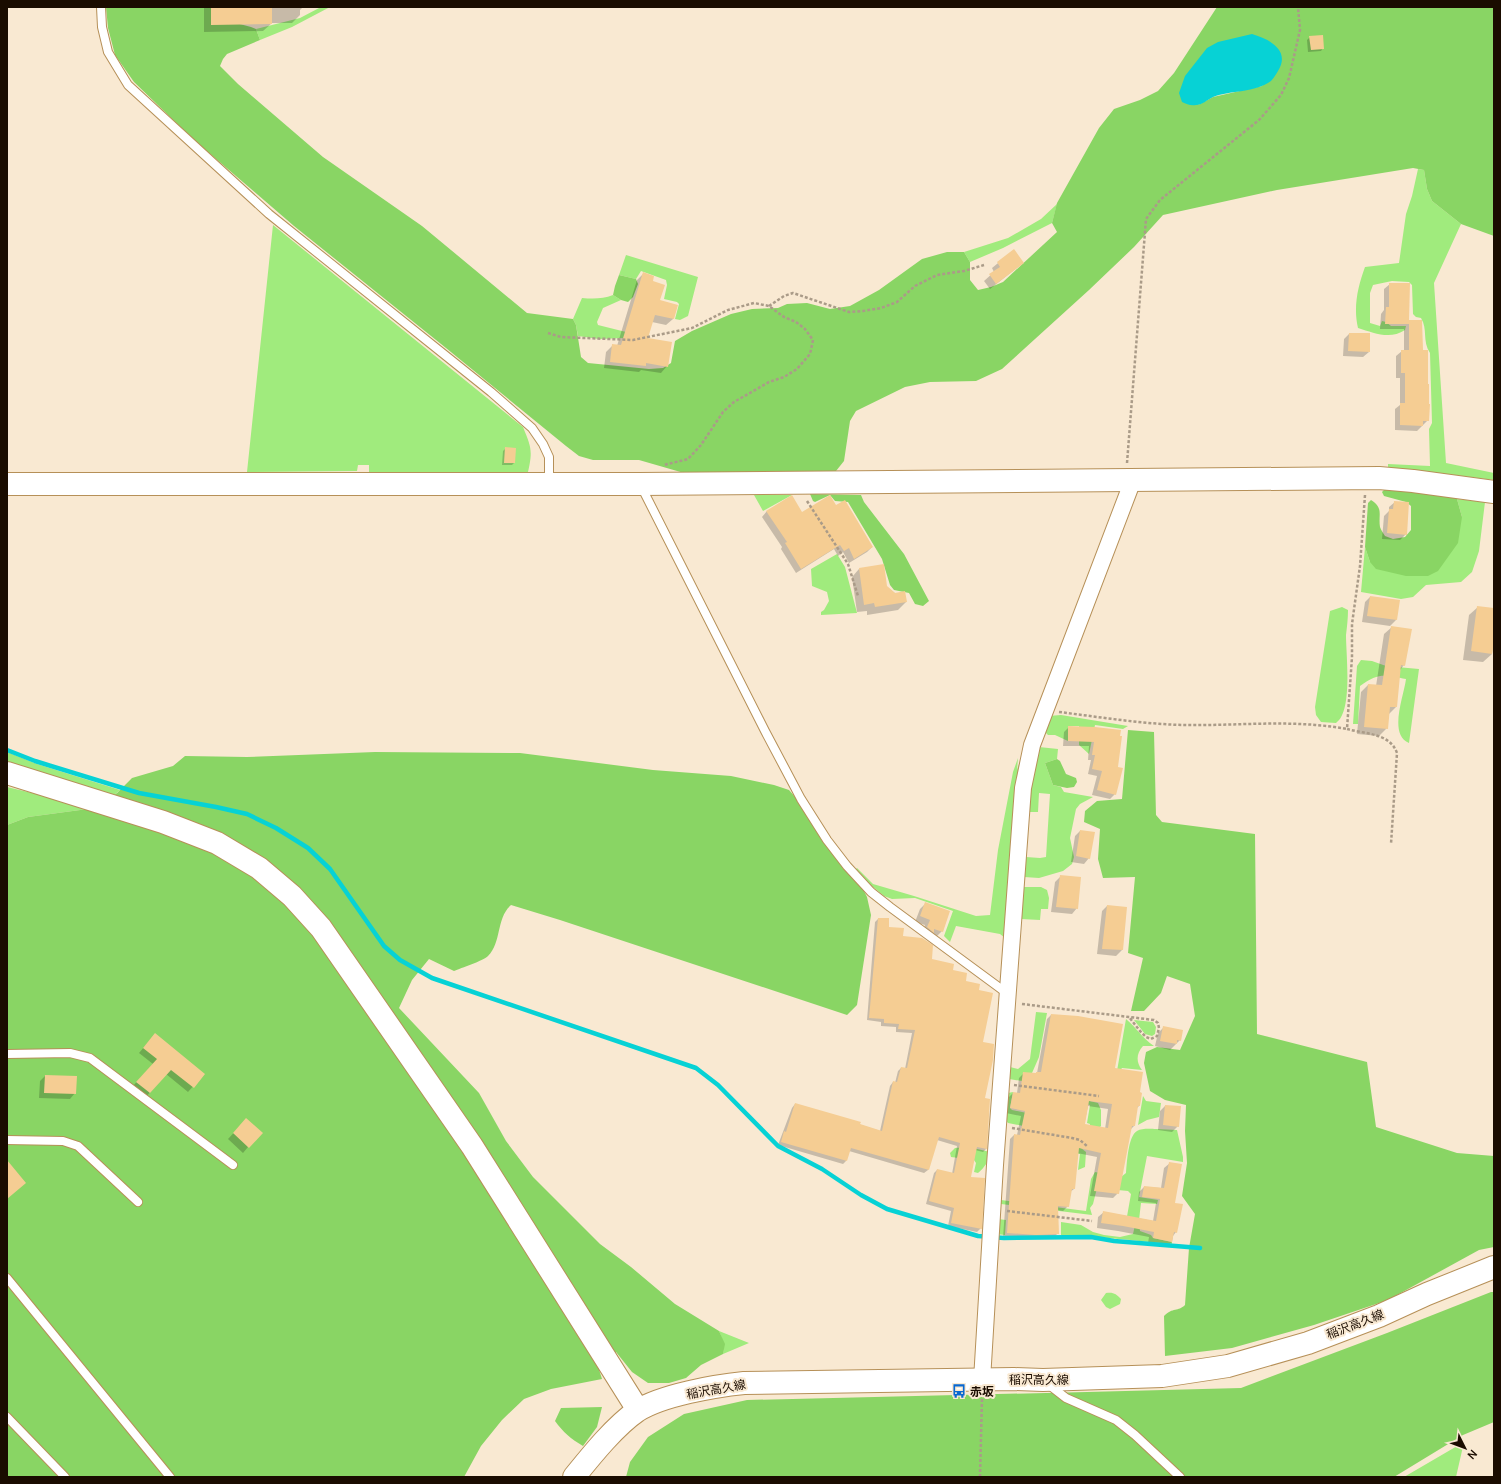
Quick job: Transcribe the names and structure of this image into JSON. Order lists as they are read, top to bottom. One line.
{"streets":{"street":["稲沢高久線"]},"places":{"bus stop":["赤坂"]},"north":"bottom right"}
